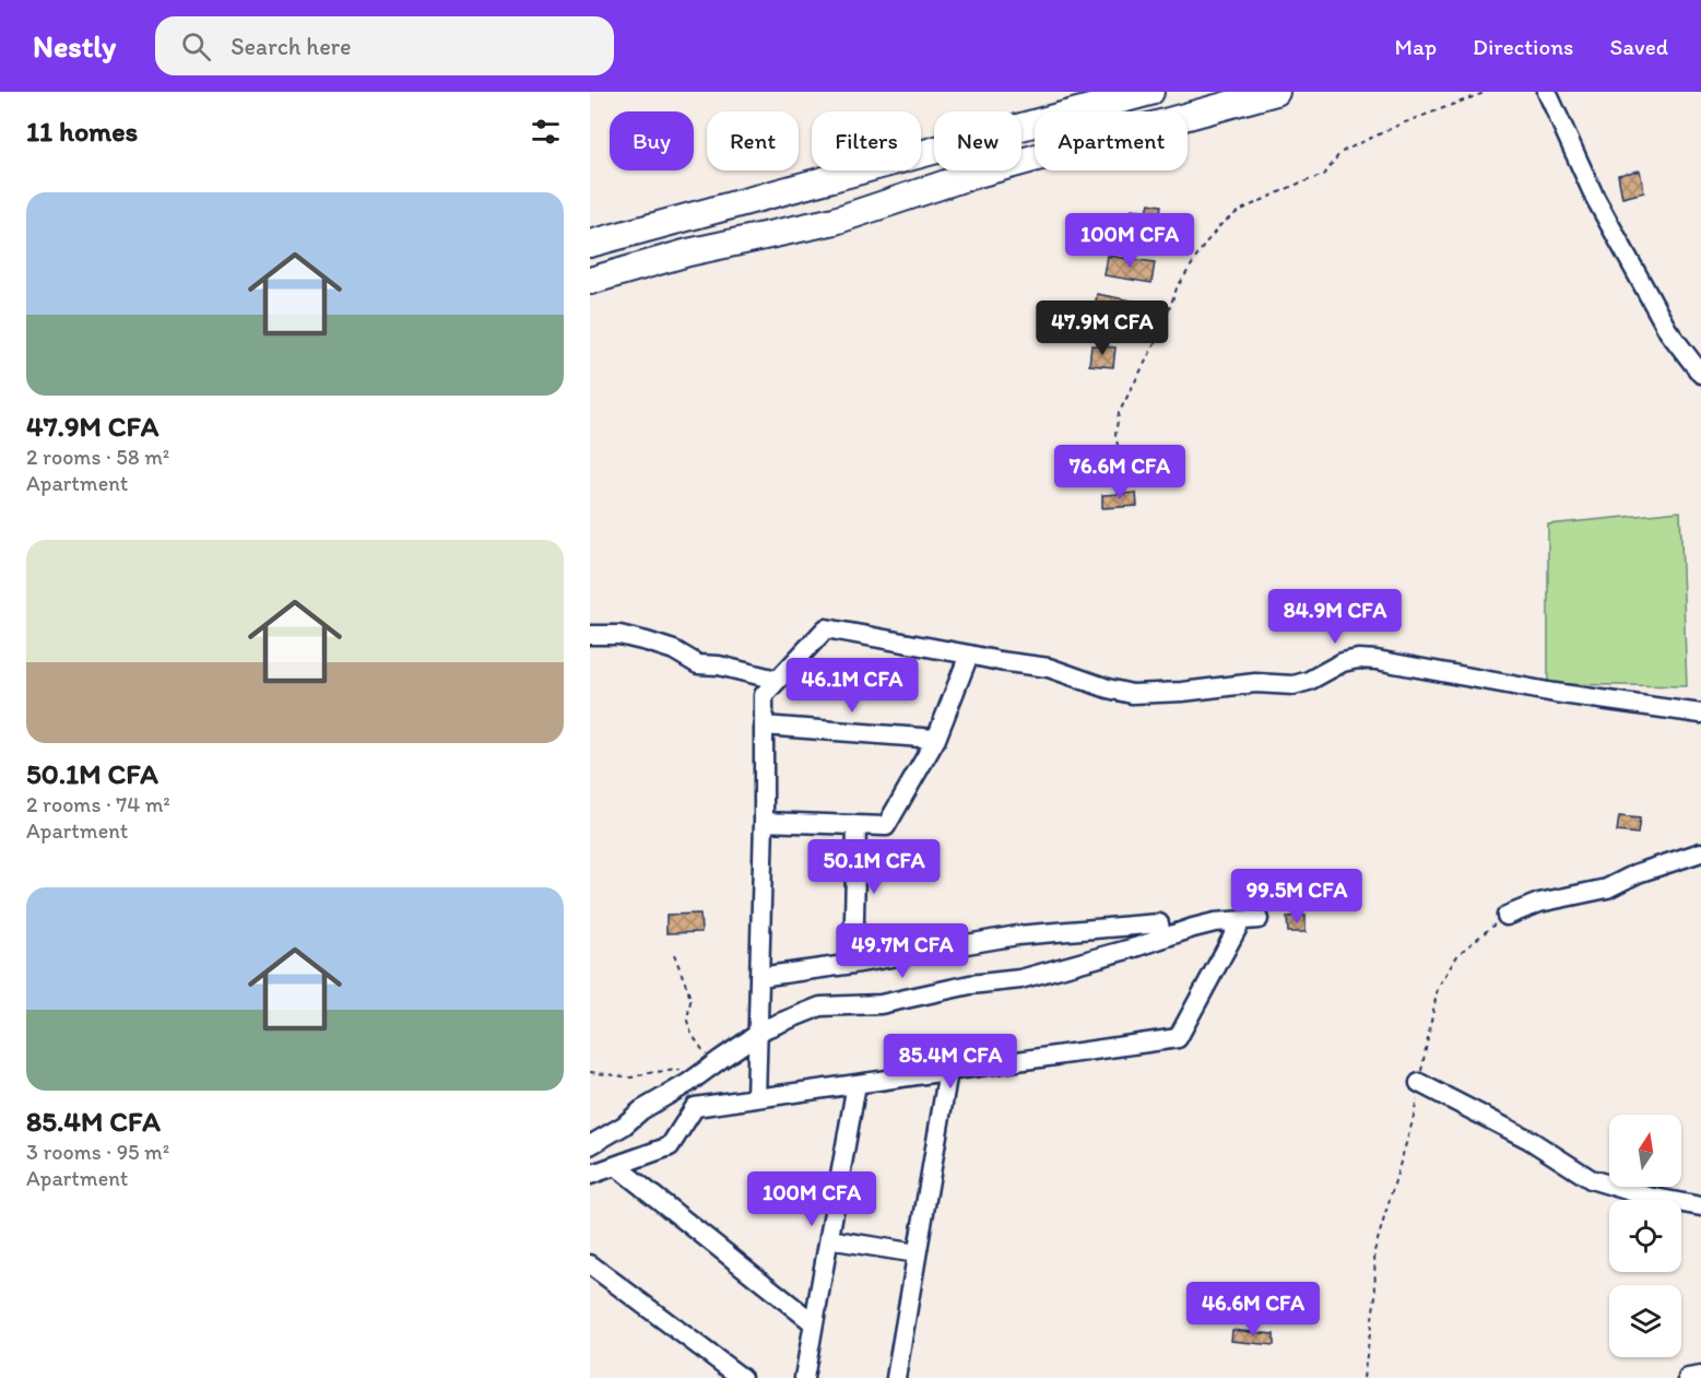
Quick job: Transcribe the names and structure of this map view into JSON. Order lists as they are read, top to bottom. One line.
{"north":"top","page":{"header":"Nestly","search":"Search here","nav":["Map","Directions","Saved"],"heading":"11 homes","chip":["Buy","Rent","Filters","New","Apartment"],"list":[{"name":"47.9M CFA","note":"2 rooms · 58 m² · Apartment"},{"name":"50.1M CFA","note":"2 rooms · 74 m² · Apartment"},{"name":"85.4M CFA","note":"3 rooms · 95 m² · Apartment"}],"price":["100M CFA","47.9M CFA","76.6M CFA","84.9M CFA","46.1M CFA","50.1M CFA","99.5M CFA","49.7M CFA","85.4M CFA","100M CFA","46.6M CFA"]}}
